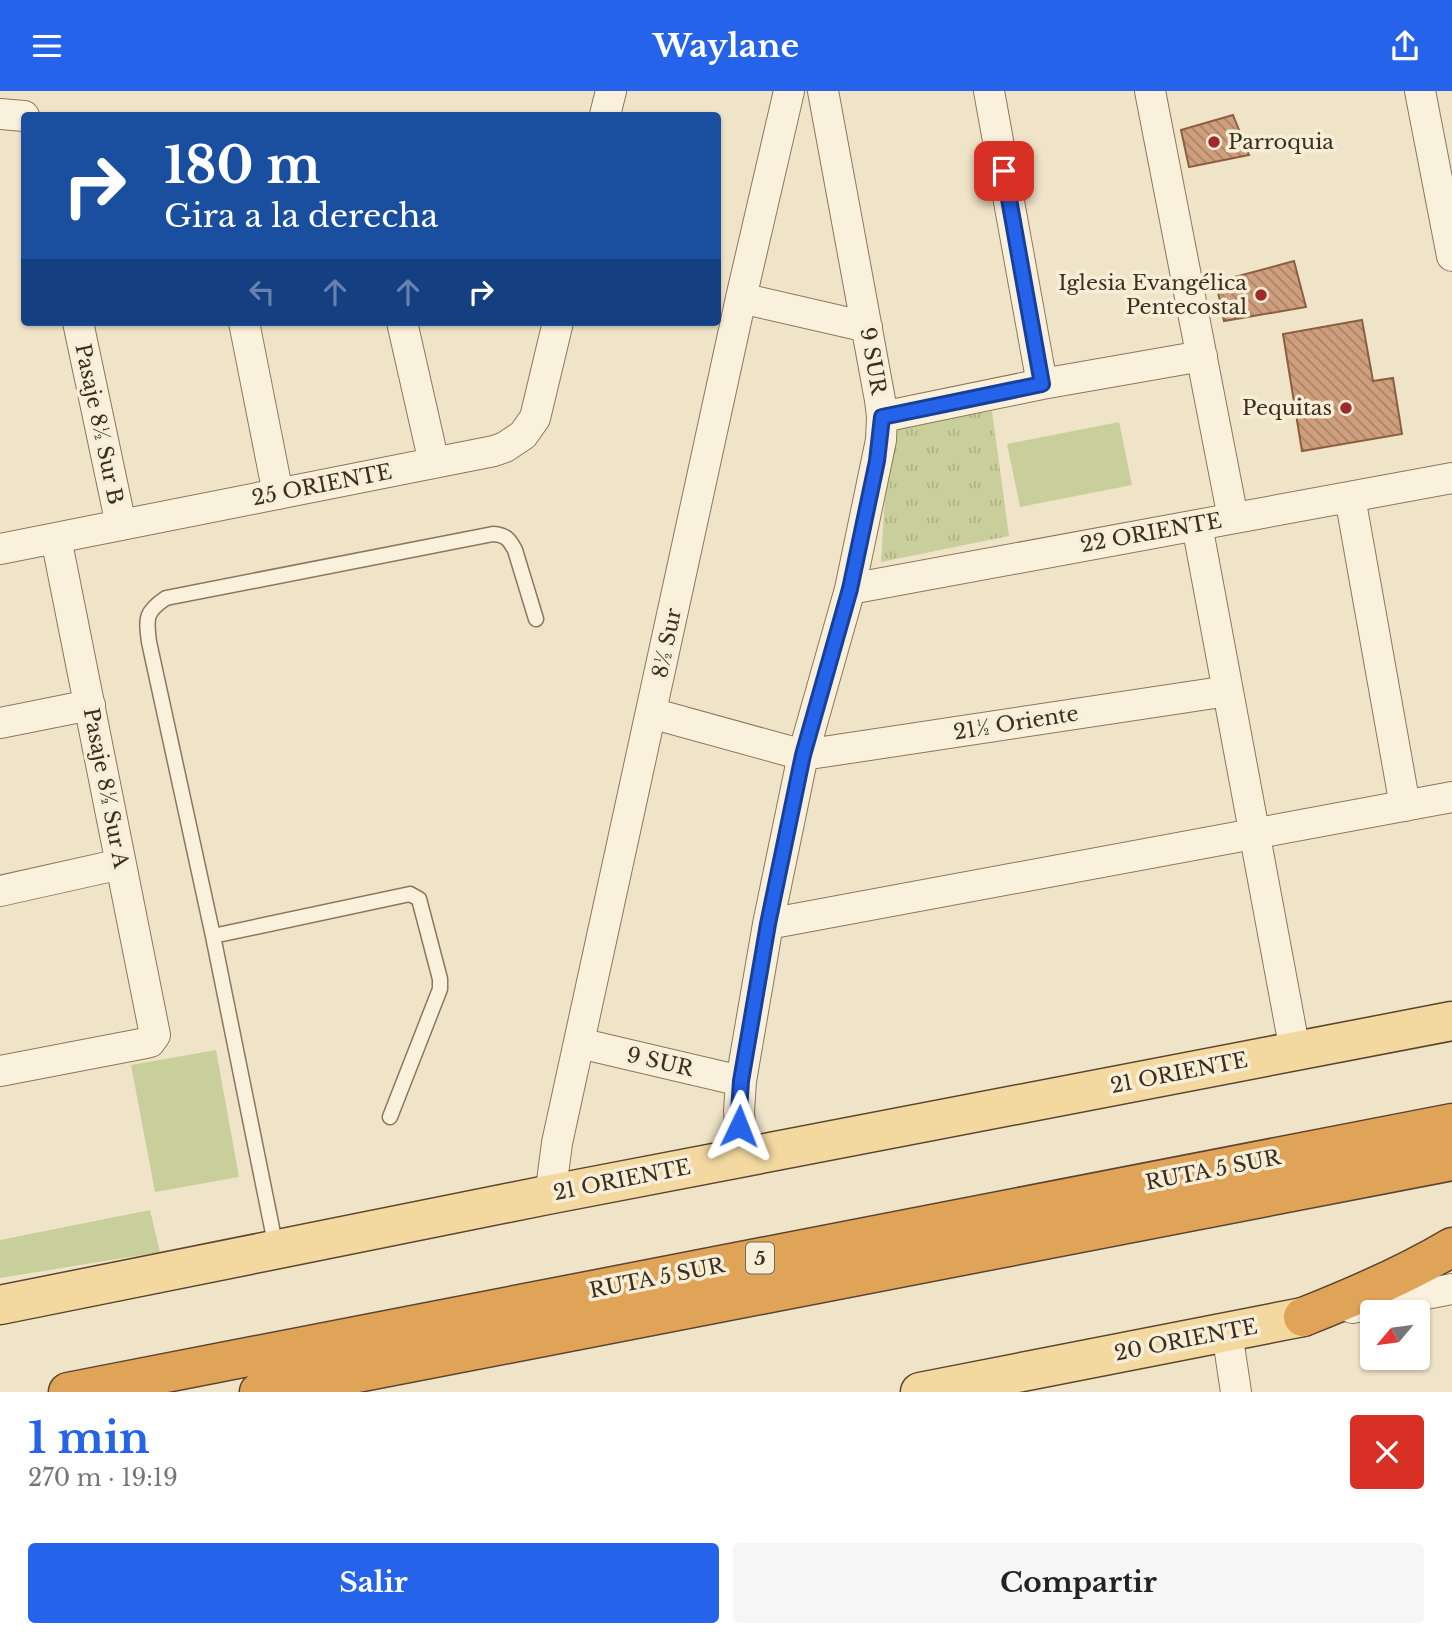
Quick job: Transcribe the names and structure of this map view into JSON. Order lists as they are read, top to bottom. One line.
{"streets":{"highway":["RUTA 5 SUR","5"],"main road":["21 ORIENTE","20 ORIENTE"],"street":["9 SUR","Pasaje 8½ Sur B","25 ORIENTE","22 ORIENTE","8½ Sur","21½ Oriente","Pasaje 8½ Sur A"]},"crossings":[["9 SUR","22 ORIENTE"],["9 SUR","8½ Sur"],["9 SUR","21½ Oriente"],["9 SUR","21 ORIENTE"],["Pasaje 8½ Sur B","25 ORIENTE"],["25 ORIENTE","Pasaje 8½ Sur A"],["8½ Sur","21 ORIENTE"]],"places":["Parroquia","Iglesia Evangélica Pentecostal","Pequitas"],"north":"bottom left","page":{"header":"Waylane","turn":["180 m","Gira a la derecha"],"heading":["1 min","270 m · 19:19"],"buttons":["Salir","Compartir"]}}
